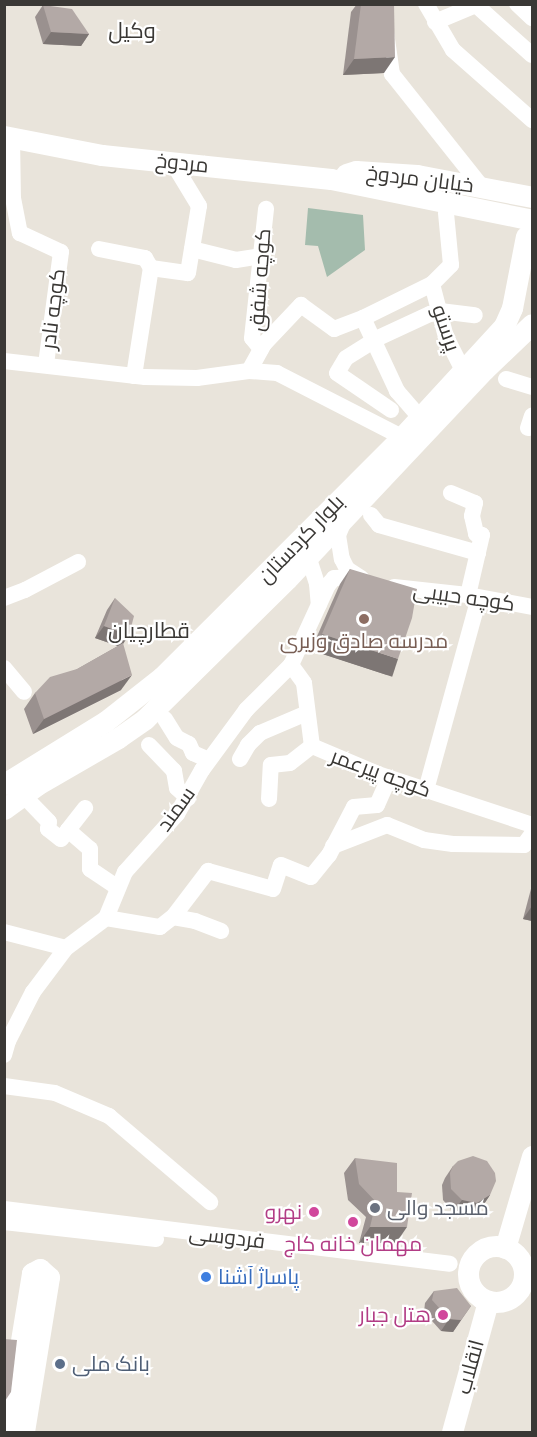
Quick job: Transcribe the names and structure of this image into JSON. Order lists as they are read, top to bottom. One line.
{"streets":{"main road":["مردوخ","خیابان مردوخ","بلوار کردستان","انقلاب"],"street":["کوچه شفق","کوچه نادر","پرستو","کوچه حبیبی","کوچه پیرعمر","سمند","فردوسی"]},"crossings":[["مردوخ","خیابان مردوخ"],["مردوخ","کوچه نادر"],["مردوخ","بلوار کردستان"],["خیابان مردوخ","بلوار کردستان"],["پرستو","بلوار کردستان"],["کوچه حبیبی","سمند"],["کوچه پیرعمر","سمند"]],"districts":["وکیل","قطارچیان"],"places":["مدرسه صادق وزیری","مسجد والی","نهرو","مهمان خانه کاج","پاساژ آشنا","هتل جبار","بانک ملی"]}
